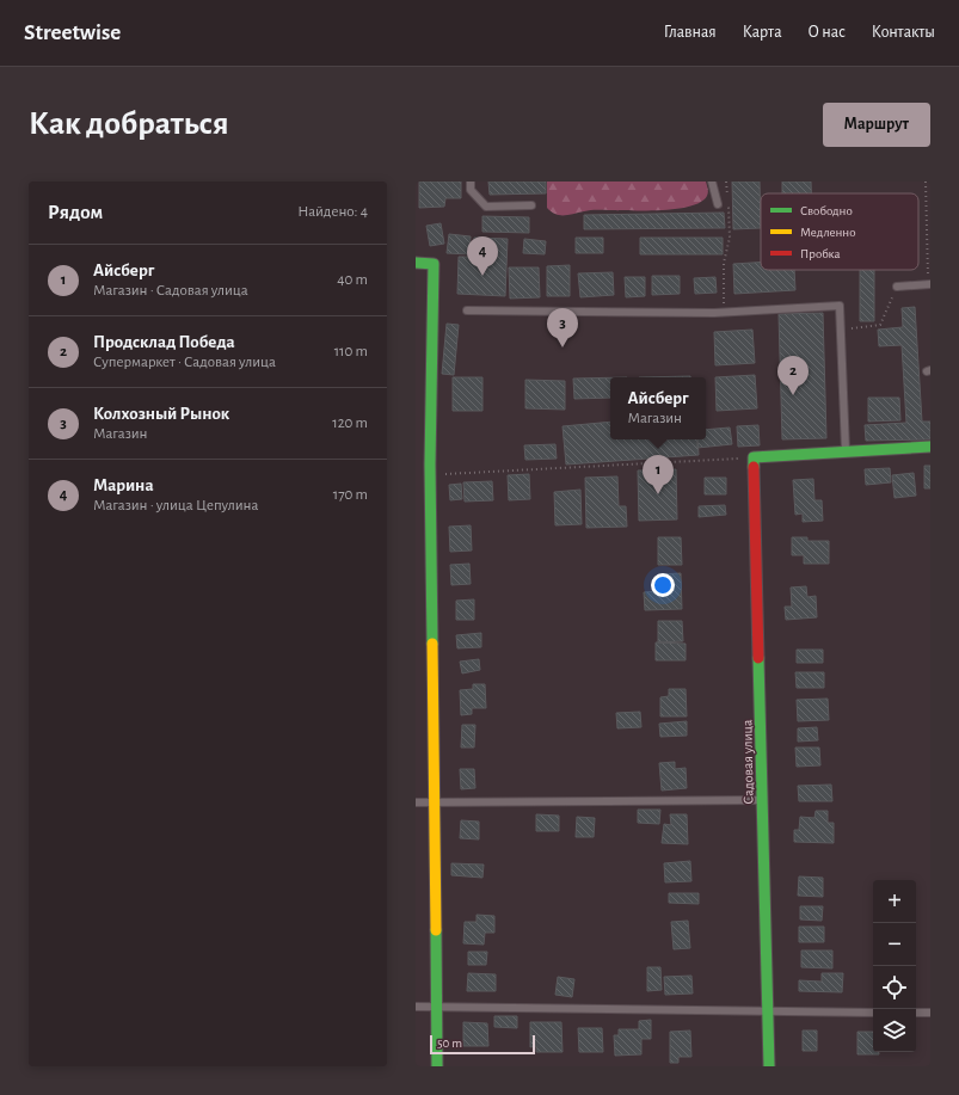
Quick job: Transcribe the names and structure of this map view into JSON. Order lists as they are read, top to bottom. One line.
{"streets":{"street":["Садовая улица"]},"legend":["Свободно","Медленно","Пробка"],"scale_bar":"50 m","page":{"header":"Streetwise","nav":["Главная","Карта","О нас","Контакты"],"buttons":"Маршрут","title":"Как добраться","heading":["Рядом","Найдено: 4"],"pins":["4","3","2","1"],"list":[{"mark":"1","name":"Айсберг","note":"Магазин · Садовая улица","value":"40 m"},{"mark":"2","name":"Продсклад Победа","note":"Супермаркет · Садовая улица","value":"110 m"},{"mark":"3","name":"Колхозный Рынок","note":"Магазин","value":"120 m"},{"mark":"4","name":"Марина","note":"Магазин · улица Цепулина","value":"170 m"}],"popup":["Айсберг","Магазин"],"map_buttons":["+","−"],"scale":"50 m"}}
